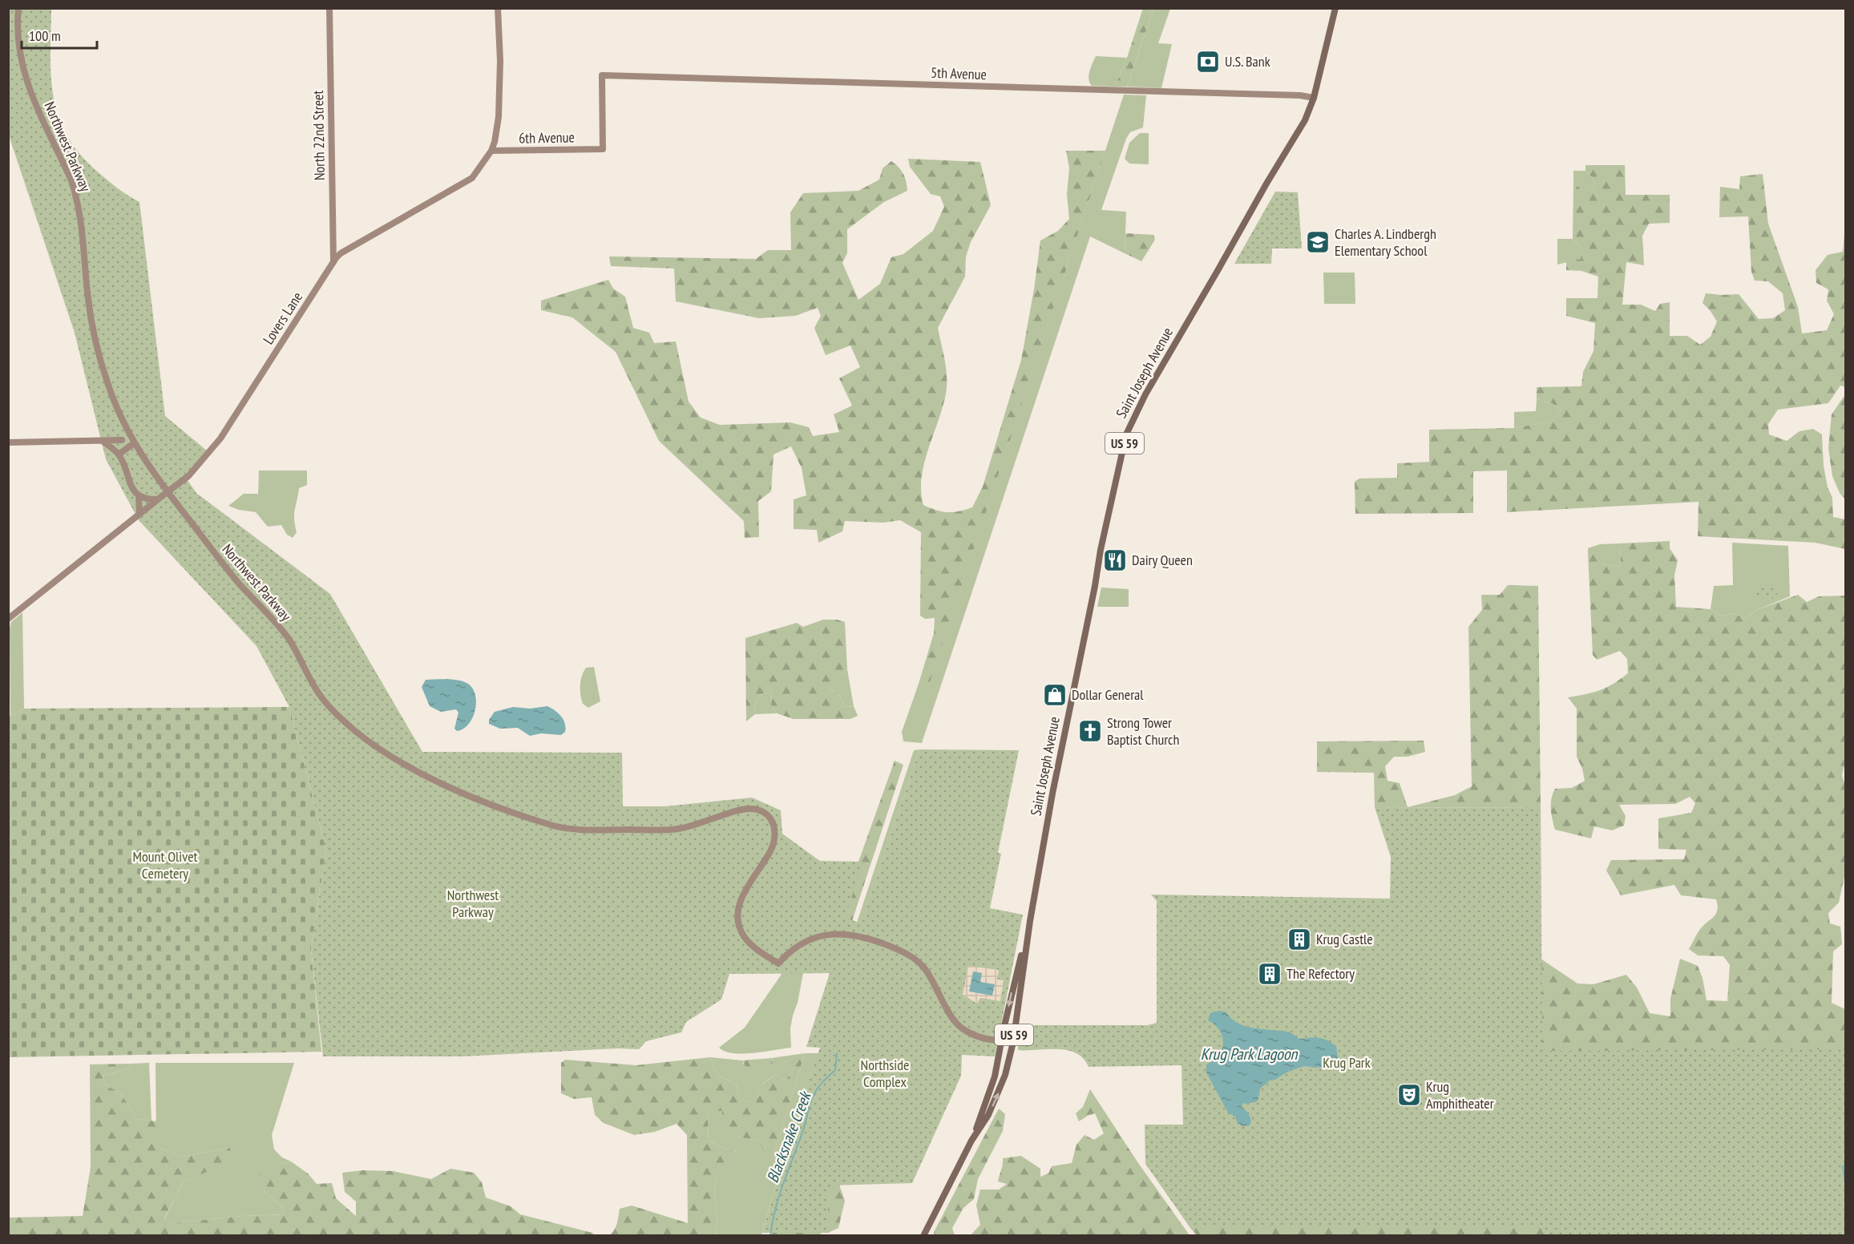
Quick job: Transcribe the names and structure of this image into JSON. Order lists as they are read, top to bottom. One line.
{"streets":{"main road":["Saint Joseph Avenue","US 59"],"street":["5th Avenue","North 22nd Street","6th Avenue","Northwest Parkway","Lovers Lane"]},"crossings":[["5th Avenue","6th Avenue"],["5th Avenue","Saint Joseph Avenue"],["North 22nd Street","Lovers Lane"],["6th Avenue","Lovers Lane"],["Northwest Parkway","Saint Joseph Avenue"]],"water":["Krug Park Lagoon","Blacksnake Creek"],"parks":["Mount Olivet Cemetery","Northwest Parkway","Krug Park","Northside Complex"],"places":{"bank":["U.S. Bank"],"school or university":["Charles A. Lindbergh Elementary School"],"restaurant":["Dairy Queen"],"shop":["Dollar General"],"church":["Strong Tower Baptist Church"],"building":["Krug Castle","The Refectory"],"theatre":["Krug Amphitheater"]},"scale_bar":"100 m"}
